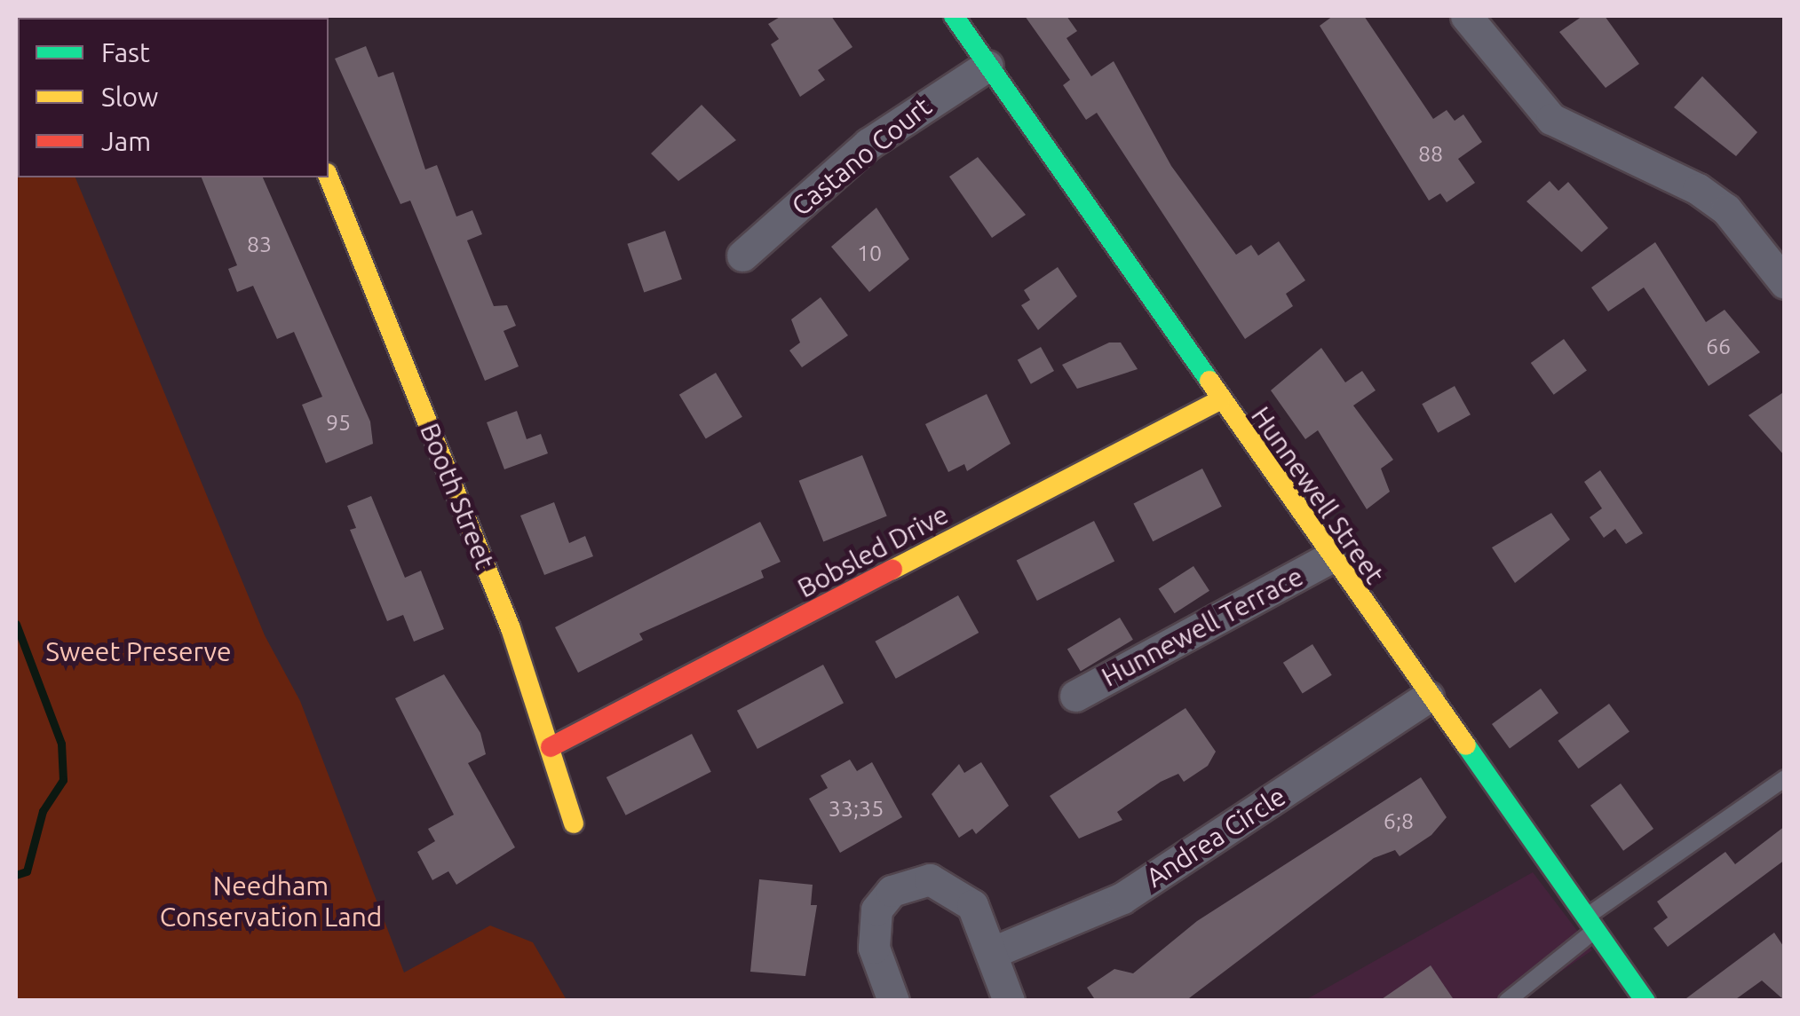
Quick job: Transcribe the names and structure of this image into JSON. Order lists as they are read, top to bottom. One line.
{"streets":{"street":["Castano Court","Hunnewell Street","Booth Street","Bobsled Drive","Hunnewell Terrace","Andrea Circle"]},"crossings":[["Castano Court","Hunnewell Street"],["Hunnewell Street","Bobsled Drive"],["Hunnewell Street","Hunnewell Terrace"],["Hunnewell Street","Andrea Circle"],["Booth Street","Bobsled Drive"]],"parks":["Sweet Preserve","Needham Conservation Land"],"house_numbers":["88","83","10","66","95","33;35","6;8"],"legend":["Fast","Slow","Jam"]}
